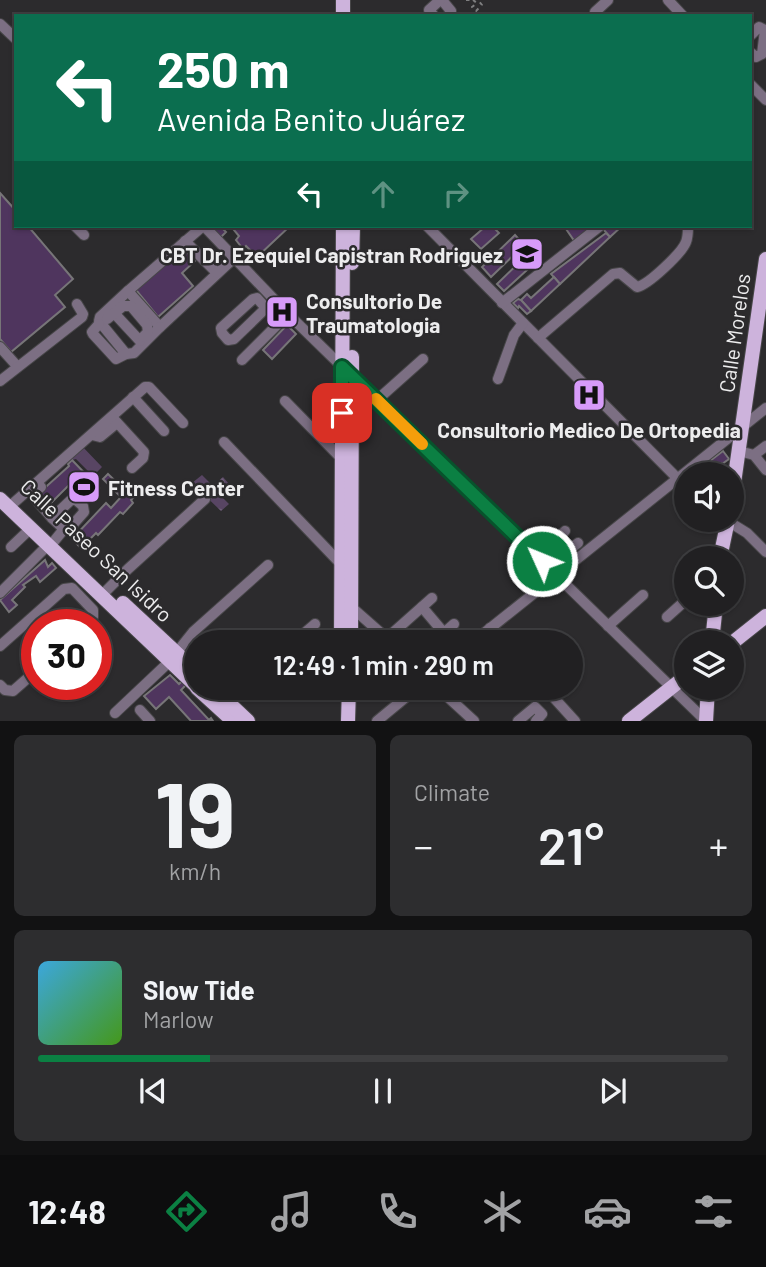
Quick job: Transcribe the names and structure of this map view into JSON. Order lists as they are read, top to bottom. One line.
{"streets":{"main road":["Calle Morelos","Calle Paseo San Isidro"]},"places":{"school or university":["CBT Dr. Ezequiel Capistran Rodriguez"],"hospital":["Consultorio De Traumatologia","Consultorio Medico De Ortopedia"],"sports":["Fitness Center"]},"page":{"turn":["250 m","Avenida Benito Juárez"],"limit":"30","trip":"12:49 · 1 min · 290 m","tile":[["19","km/h"],"Climate"],"heat":["−","21°","+"],"song":["Slow Tide","Marlow"],"tabs":"12:48"}}
